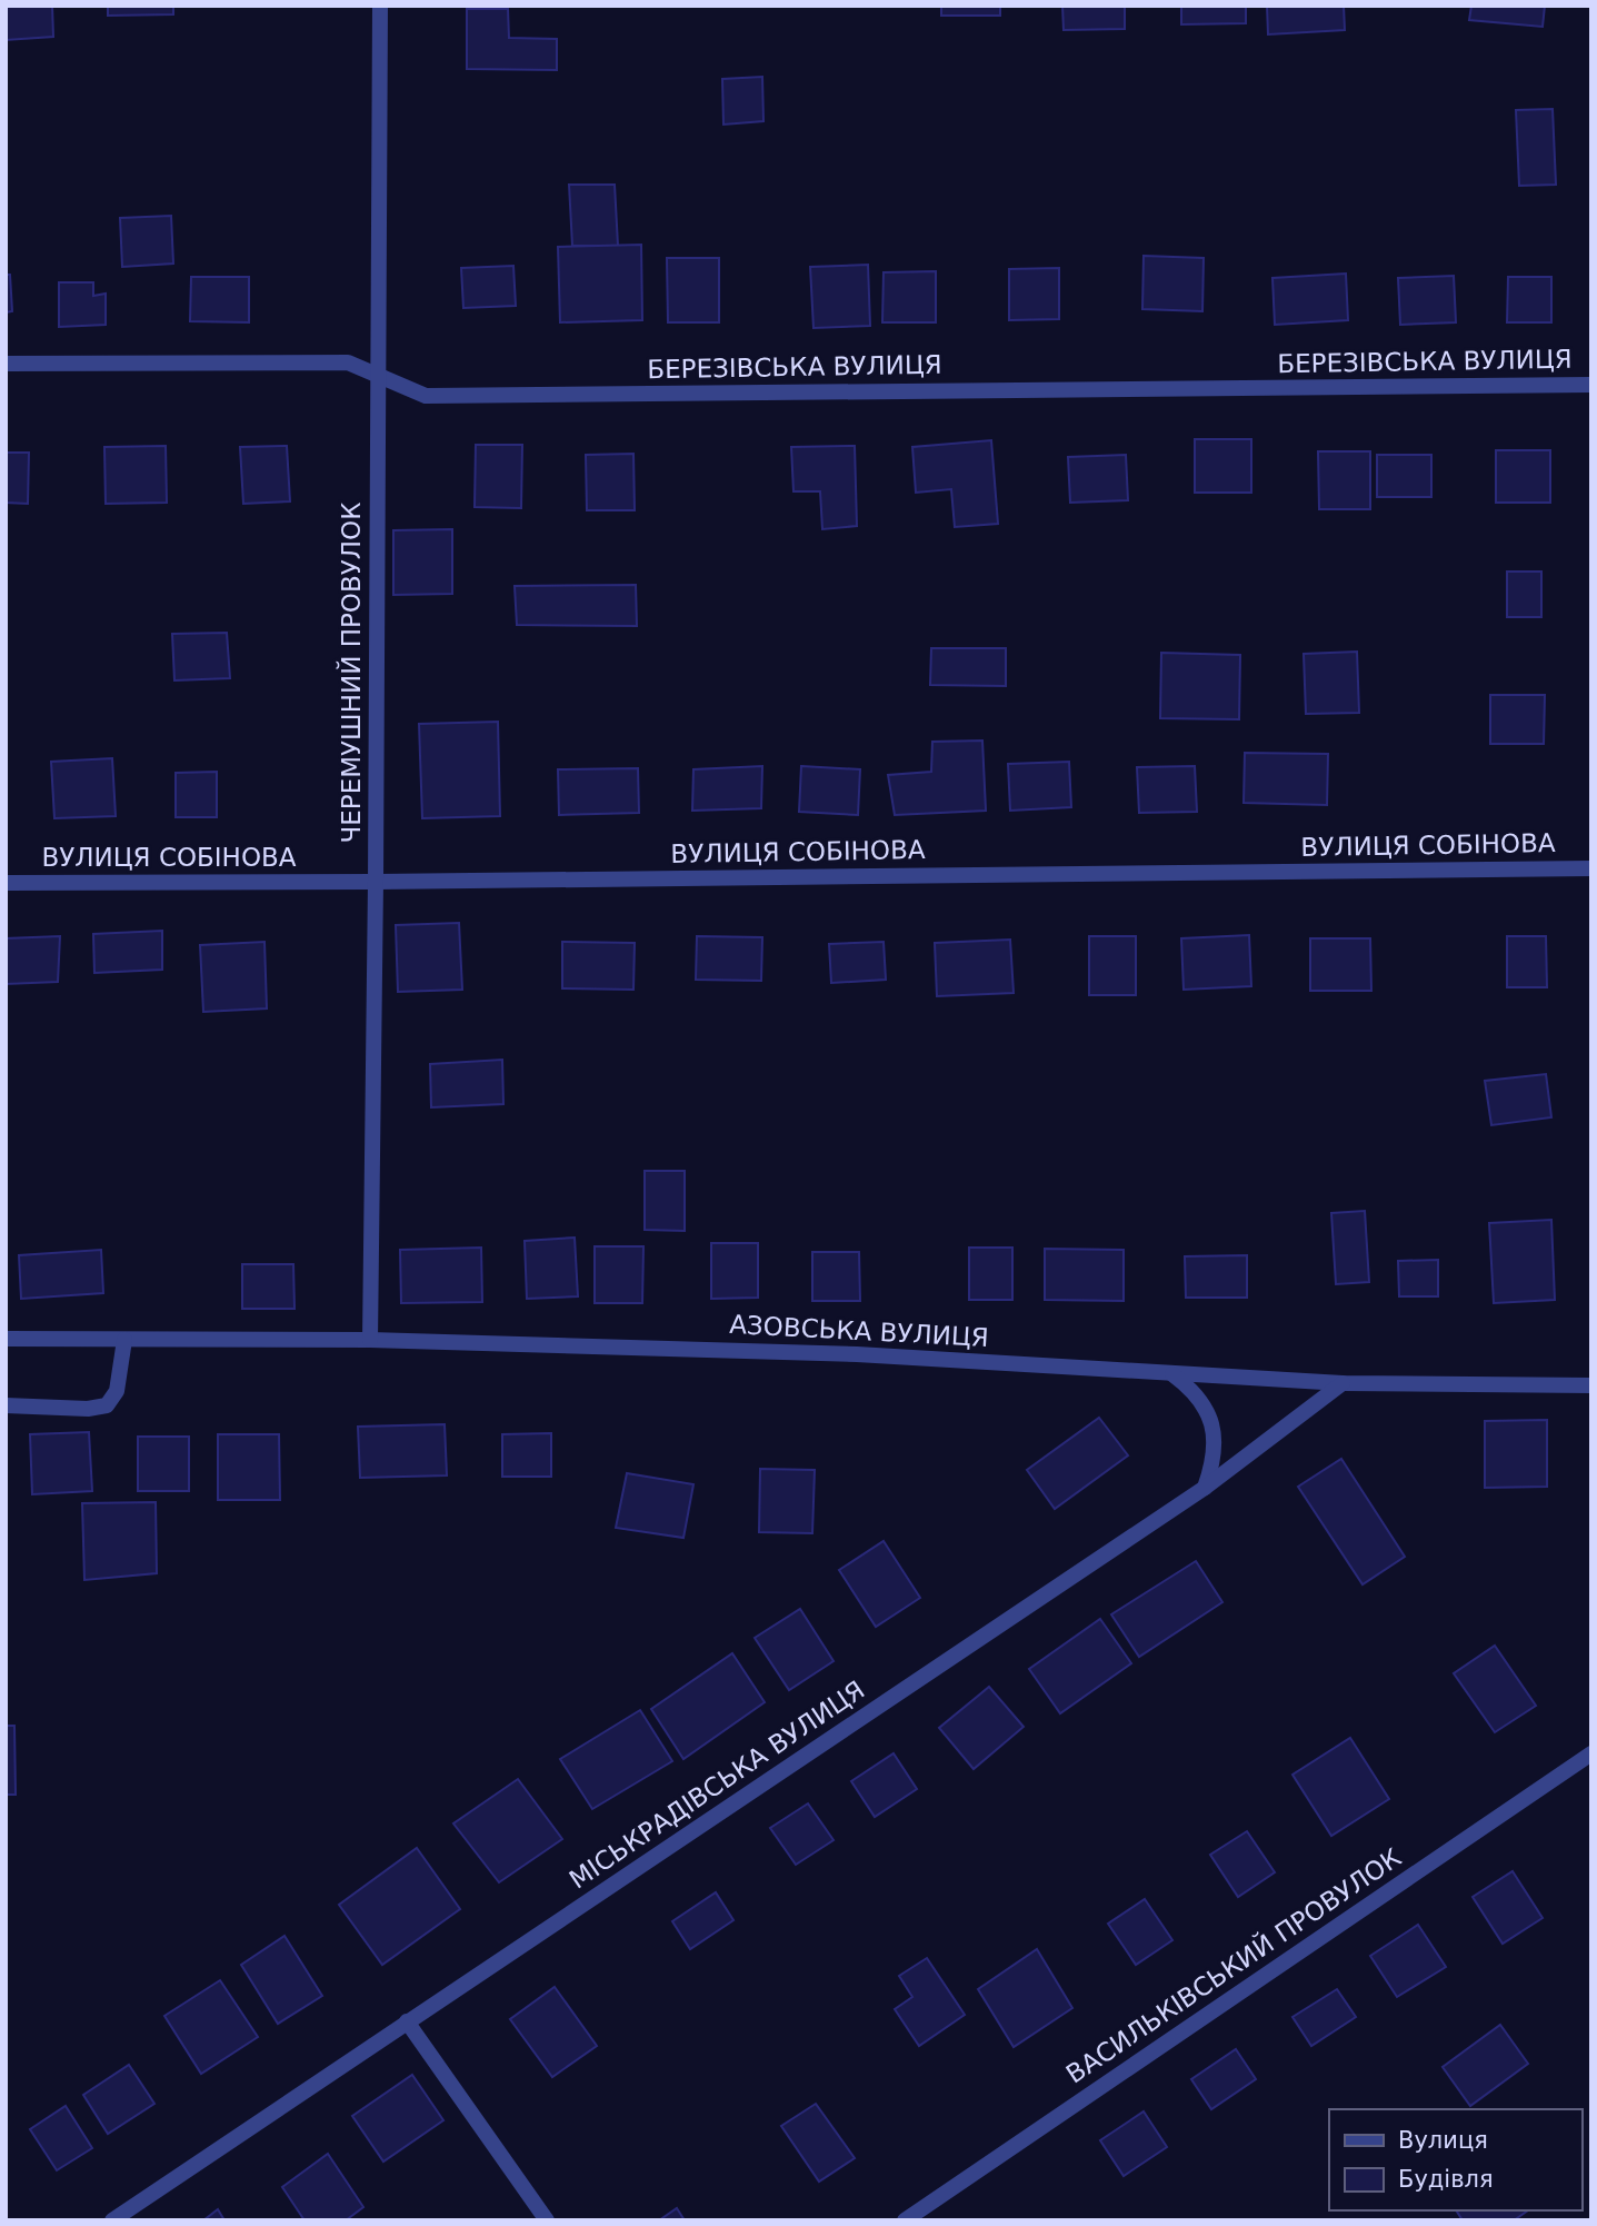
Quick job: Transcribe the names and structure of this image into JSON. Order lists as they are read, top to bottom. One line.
{"streets":{"street":["БЕРЕЗІВСЬКА ВУЛИЦЯ","ЧЕРЕМУШНИЙ ПРОВУЛОК","ВУЛИЦЯ СОБІНОВА","АЗОВСЬКА ВУЛИЦЯ","МІСЬКРАДІВСЬКА ВУЛИЦЯ","ВАСИЛЬКІВСЬКИЙ ПРОВУЛОК"]},"crossings":[["БЕРЕЗІВСЬКА ВУЛИЦЯ","ЧЕРЕМУШНИЙ ПРОВУЛОК"],["ЧЕРЕМУШНИЙ ПРОВУЛОК","ВУЛИЦЯ СОБІНОВА"],["ЧЕРЕМУШНИЙ ПРОВУЛОК","АЗОВСЬКА ВУЛИЦЯ"],["АЗОВСЬКА ВУЛИЦЯ","МІСЬКРАДІВСЬКА ВУЛИЦЯ"]],"legend":["Вулиця","Будівля"]}
